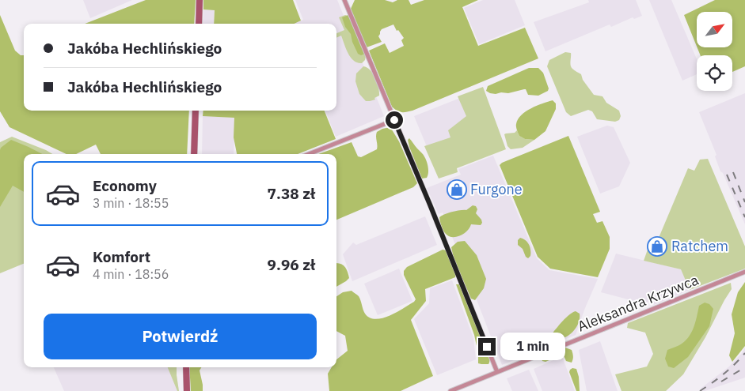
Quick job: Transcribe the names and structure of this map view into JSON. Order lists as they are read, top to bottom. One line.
{"streets":{"street":["Aleksandra Krzywca"]},"places":{"shop":["Furgone","Ratchem"]},"north":"top right","page":{"banner":["Jakóba Hechlińskiego","Jakóba Hechlińskiego"],"list":[{"name":"Economy","note":"3 min · 18:55","value":"7.38 zł"},{"name":"Komfort","note":"4 min · 18:56","value":"9.96 zł"}],"buttons":"Potwierdź","bubble":"1 min"}}
